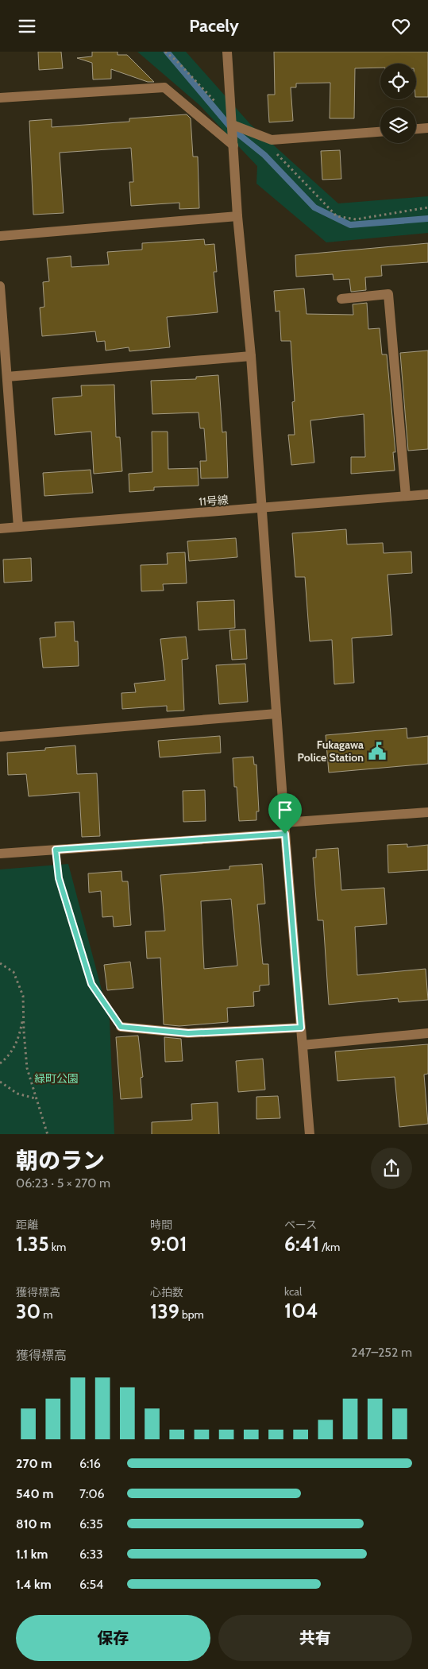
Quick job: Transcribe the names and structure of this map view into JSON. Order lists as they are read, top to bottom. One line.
{"streets":{"street":["11号線"]},"parks":["緑町公園"],"places":{"public building":["Fukagawa Police Station"]},"page":{"header":"Pacely","heading":["朝のラン","06:23 · 5 × 270 m"],"stats":[["距離","1.35 km"],["時間","9:01"],["ペース","6:41 /km"],["獲得標高","30 m"],["心拍数","139 bpm"],["kcal","104"]],"chart":["獲得標高","247–252 m"],"list":[{"name":"270 m","note":"6:16"},{"name":"540 m","note":"7:06"},{"name":"810 m","note":"6:35"},{"name":"1.1 km","note":"6:33"},{"name":"1.4 km","note":"6:54"}],"buttons":["保存","共有"]}}
